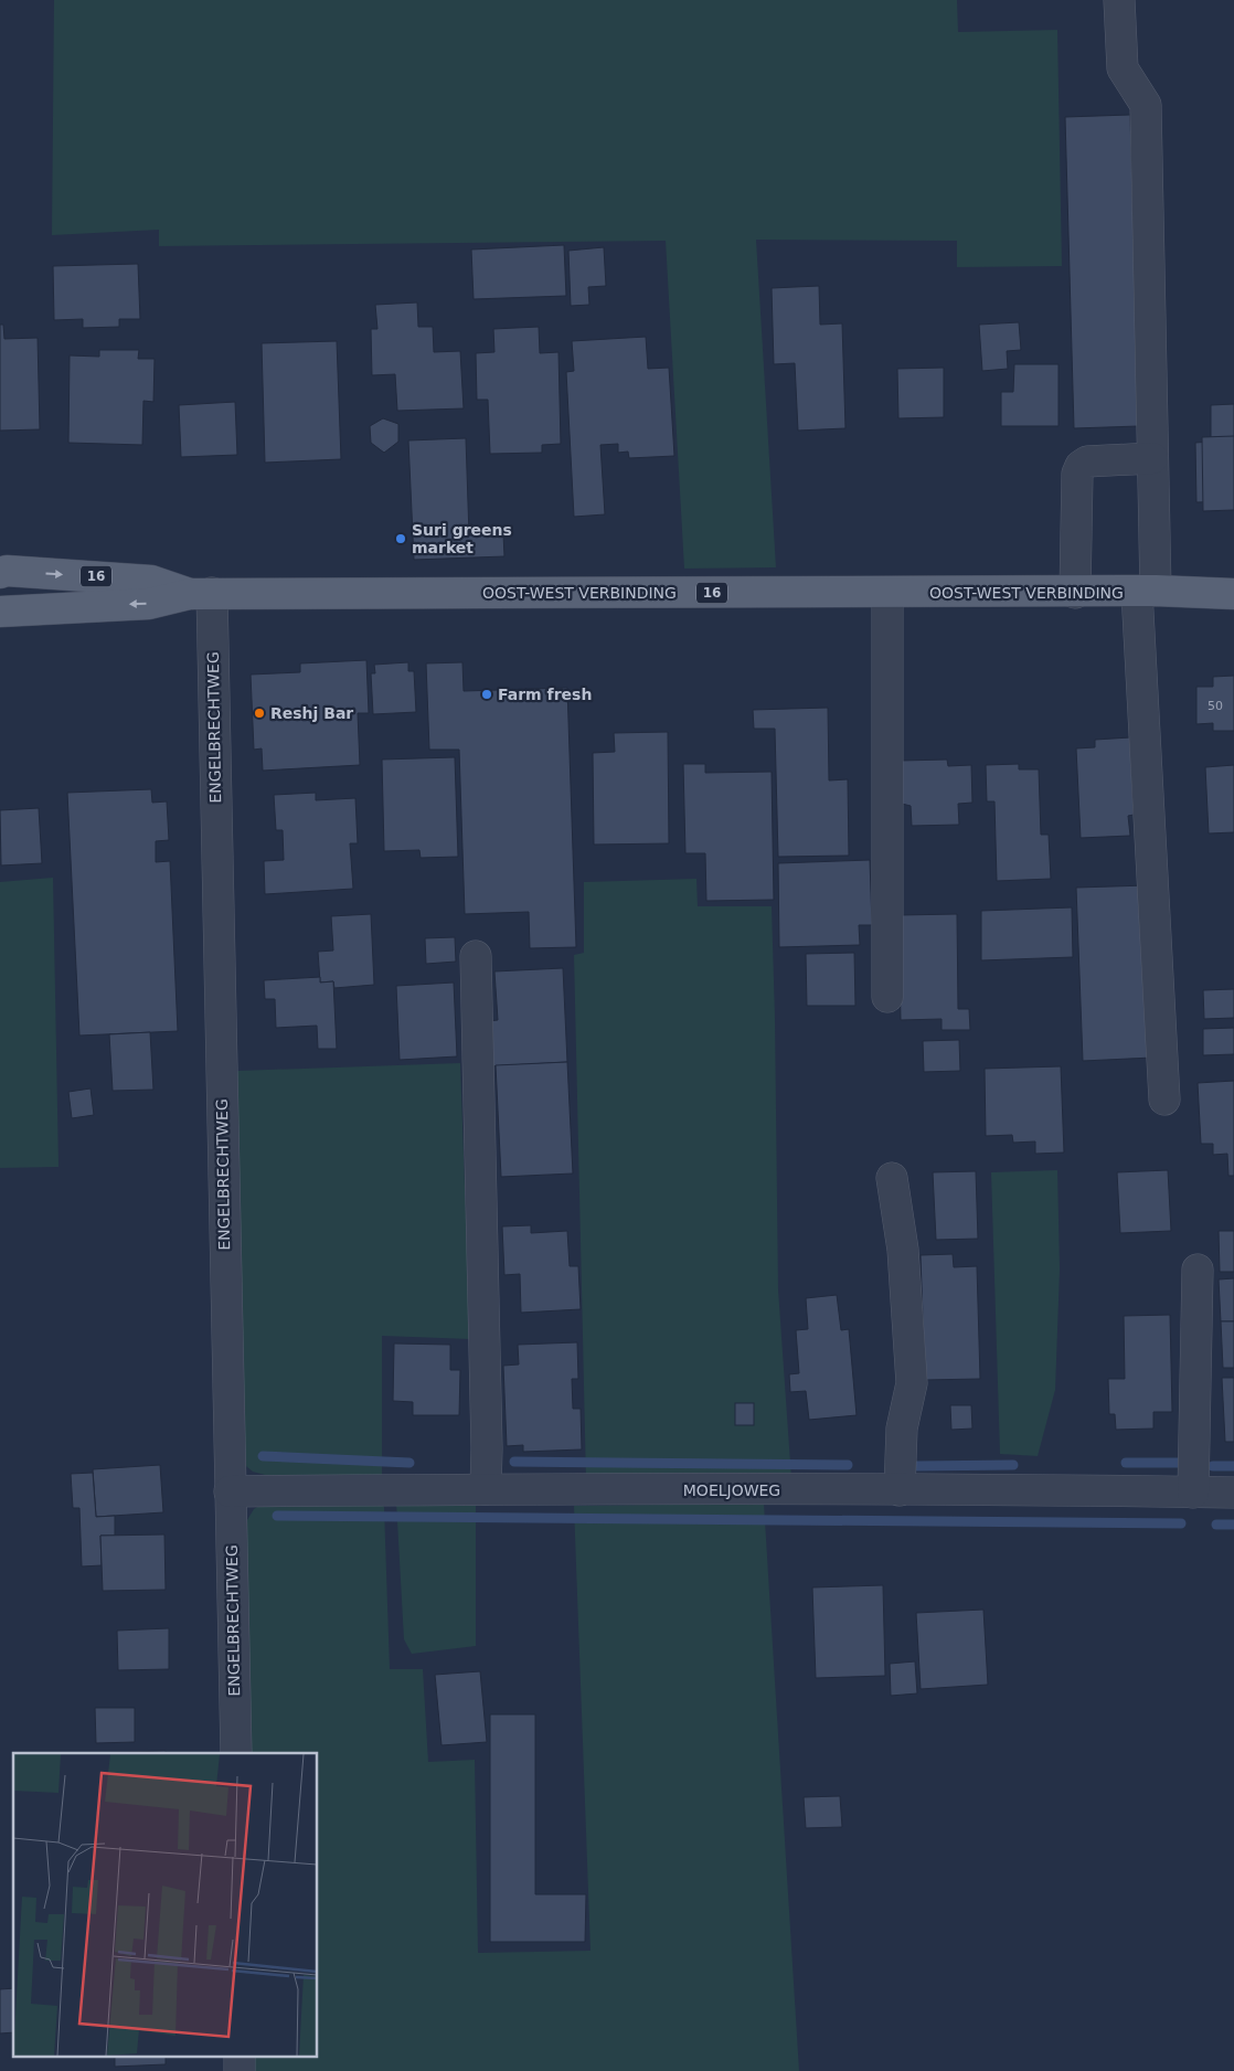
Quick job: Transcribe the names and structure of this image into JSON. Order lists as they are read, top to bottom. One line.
{"streets":{"main road":["16","OOST-WEST VERBINDING"],"street":["ENGELBRECHTWEG","MOELJOWEG"]},"crossings":[["OOST-WEST VERBINDING","ENGELBRECHTWEG"],["ENGELBRECHTWEG","MOELJOWEG"]],"places":["Suri greens market","Farm fresh","Reshj Bar"],"house_numbers":["50"]}
